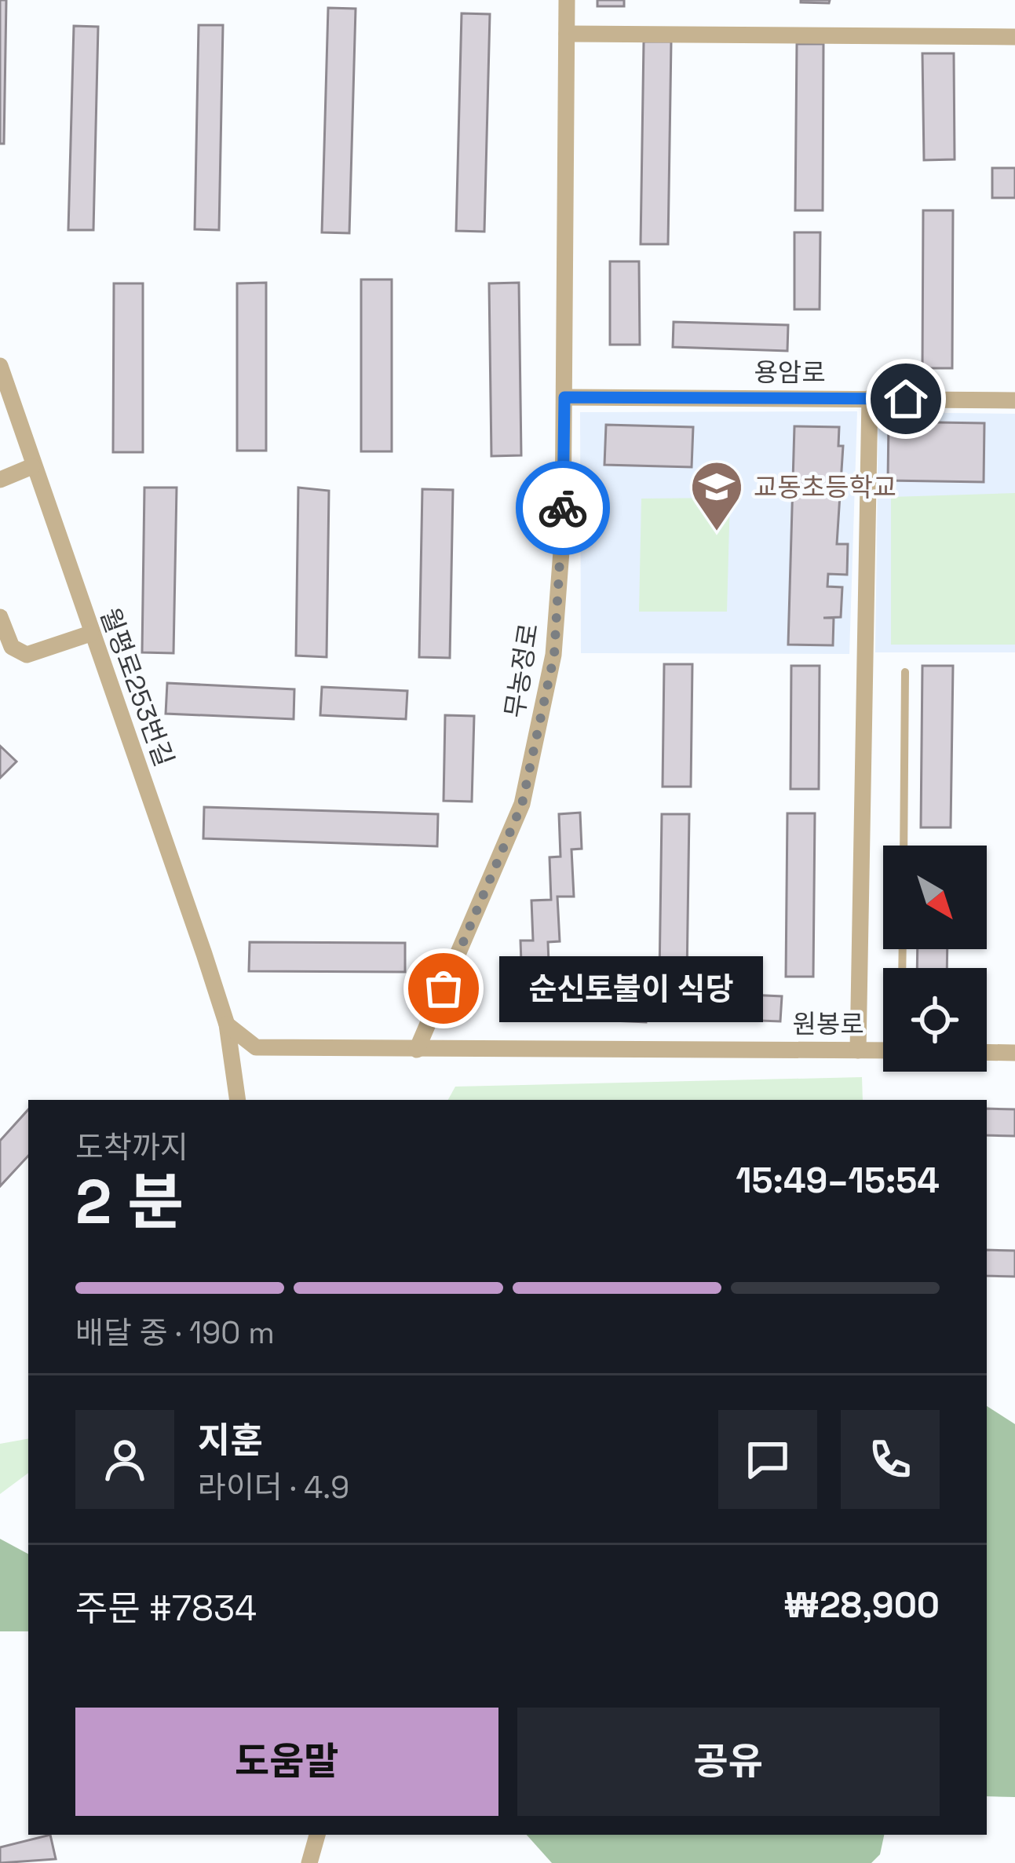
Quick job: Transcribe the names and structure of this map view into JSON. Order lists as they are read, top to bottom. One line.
{"streets":{"street":["용암로","무농정로","월평로253번길","원봉로"]},"crossings":[["용암로","무농정로"],["무농정로","원봉로"]],"places":{"school or university":["교동초등학교"],"other":["순신토불이 식당"]},"north":"bottom right","page":{"bubble":"순신토불이 식당","heading":["2 분","도착까지","15:49–15:54"],"panel":["지훈","라이더 · 4.9","주문 #7834","₩28,900"],"bar":"배달 중 · 190 m","buttons":["도움말","공유"]}}
